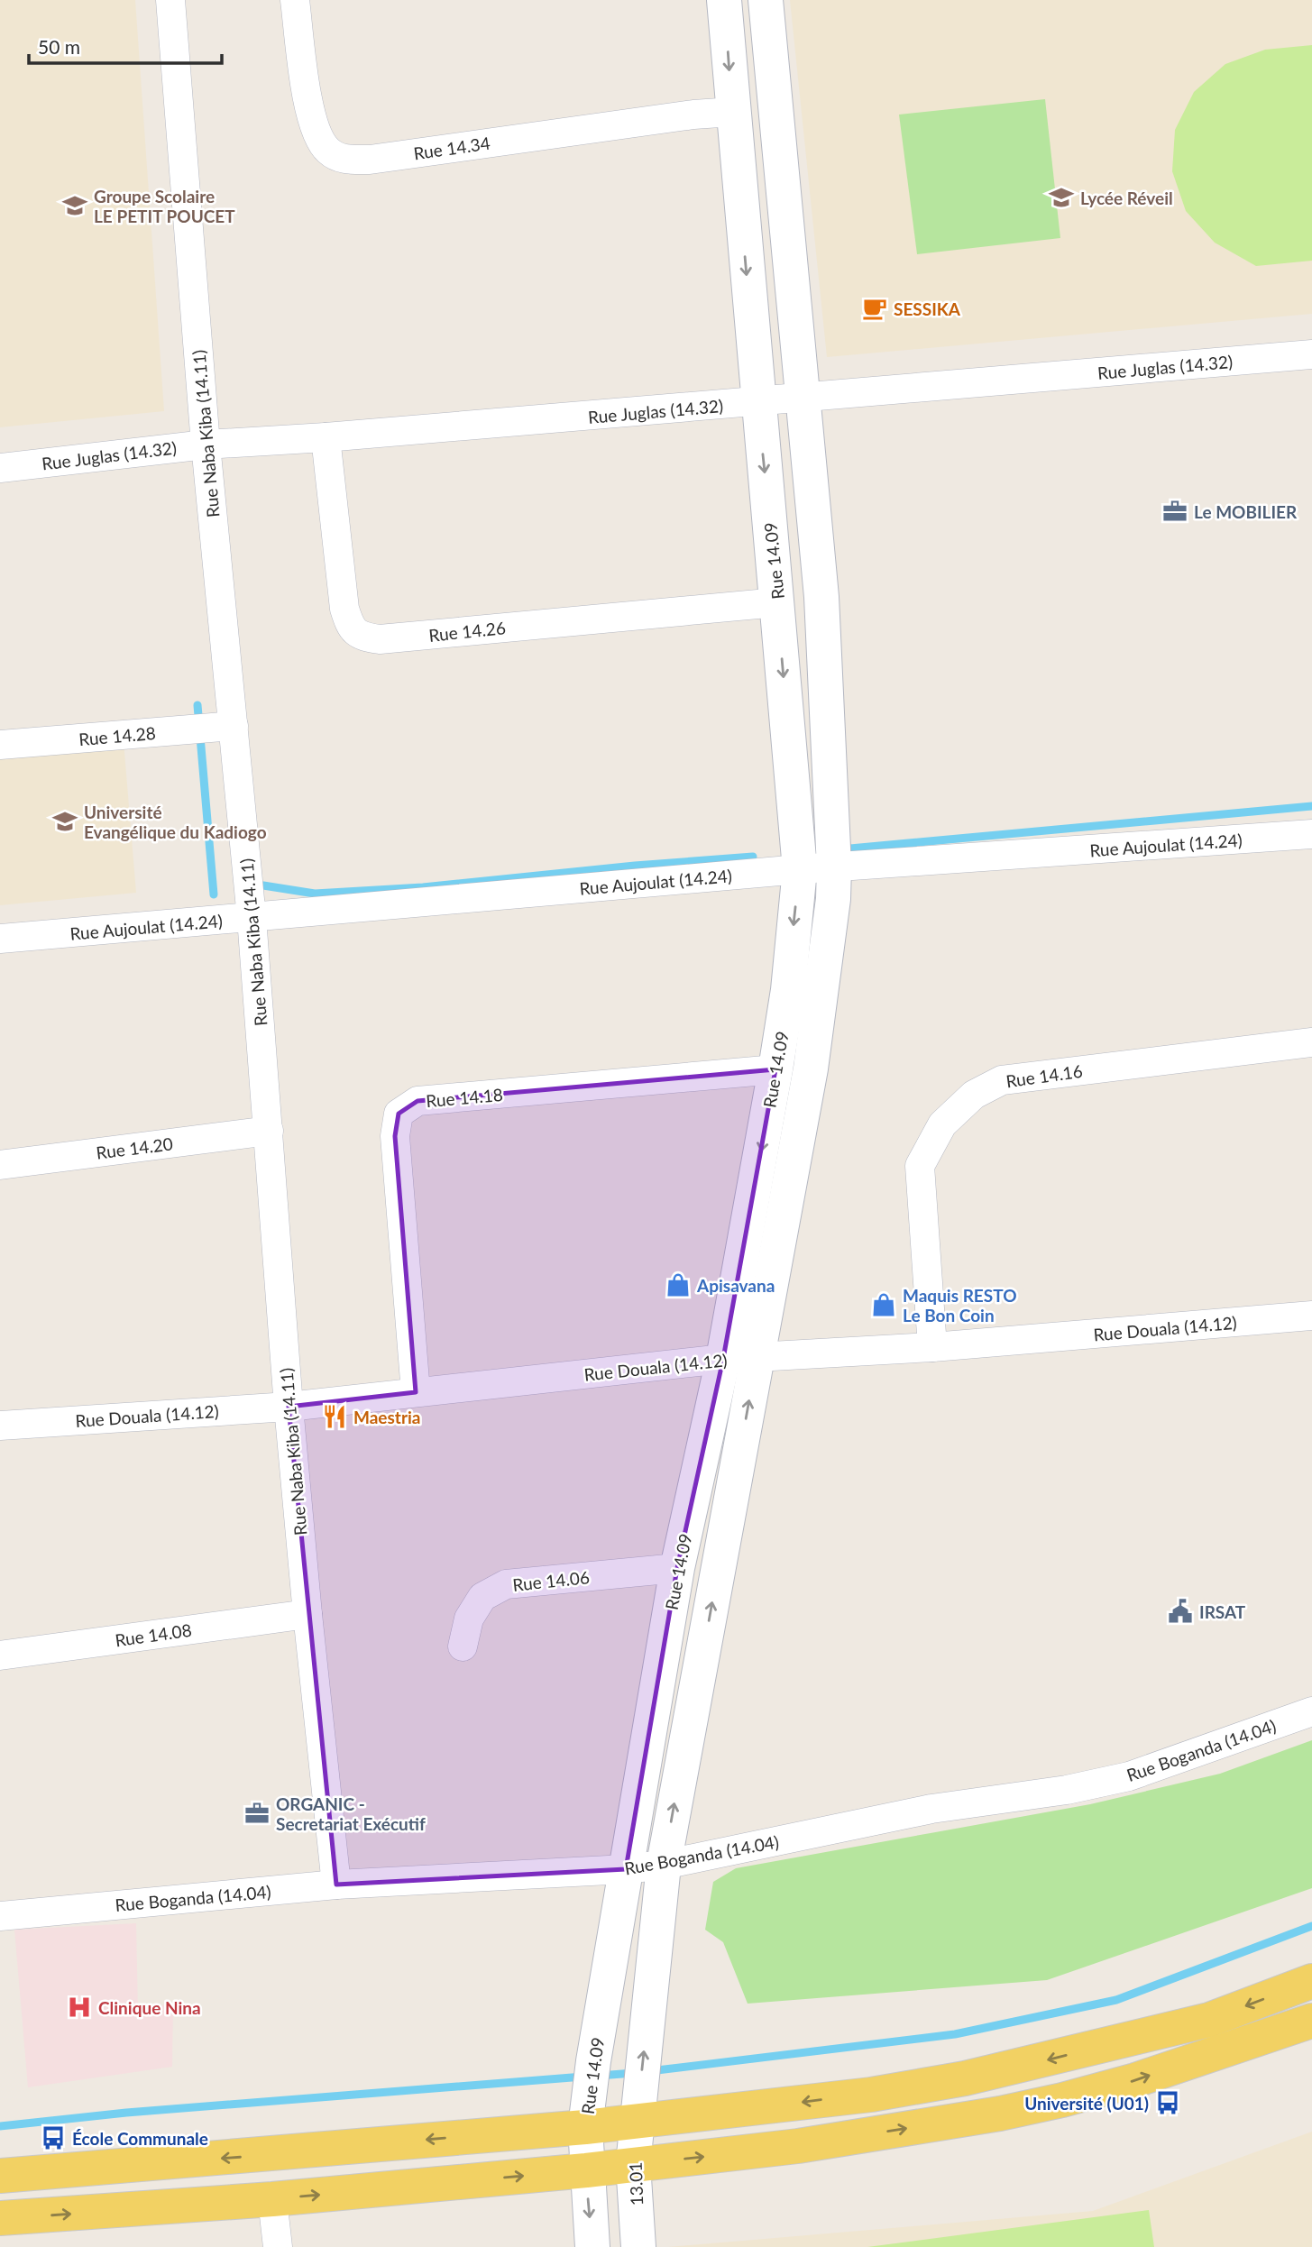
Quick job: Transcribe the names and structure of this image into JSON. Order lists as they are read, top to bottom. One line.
{"streets":{"street":["Rue 14.34","Rue Juglas (14.32)","Rue Naba Kiba (14.11)","Rue 14.09","Rue 14.26","Rue 14.28","Rue Aujoulat (14.24)","Rue 14.16","Rue 14.18","Rue 14.20","Rue Douala (14.12)","Rue 14.06","Rue 14.08","Rue Boganda (14.04)","13.01"]},"crossings":[["Rue 14.34","Rue 14.09"],["Rue Juglas (14.32)","Rue Naba Kiba (14.11)"],["Rue Juglas (14.32)","Rue 14.09"],["Rue Juglas (14.32)","Rue 14.26"],["Rue Naba Kiba (14.11)","Rue 14.28"],["Rue Naba Kiba (14.11)","Rue Aujoulat (14.24)"],["Rue Naba Kiba (14.11)","Rue 14.20"],["Rue Naba Kiba (14.11)","Rue Douala (14.12)"],["Rue Naba Kiba (14.11)","Rue 14.08"],["Rue Naba Kiba (14.11)","Rue Boganda (14.04)"],["Rue 14.09","Rue 14.26"],["Rue 14.09","Rue Aujoulat (14.24)"],["Rue 14.09","Rue 14.18"],["Rue 14.09","Rue Douala (14.12)"],["Rue 14.09","Rue 14.06"],["Rue 14.09","Rue Boganda (14.04)"],["Rue 14.09","13.01"],["Rue 14.16","Rue Douala (14.12)"],["Rue 14.18","Rue Douala (14.12)"]],"places":{"school or university":["Lycée Réveil","Groupe Scolaire LE PETIT POUCET","Université Evangélique du Kadiogo"],"cafe":["SESSIKA"],"office":["Le MOBILIER","ORGANIC - Secretariat Exécutif"],"shop":["Apisavana","Maquis RESTO Le Bon Coin"],"restaurant":["Maestria"],"public building":["IRSAT"],"hospital":["Clinique Nina"],"bus stop":["Université (U01)","École Communale"]},"scale_bar":"50 m"}
